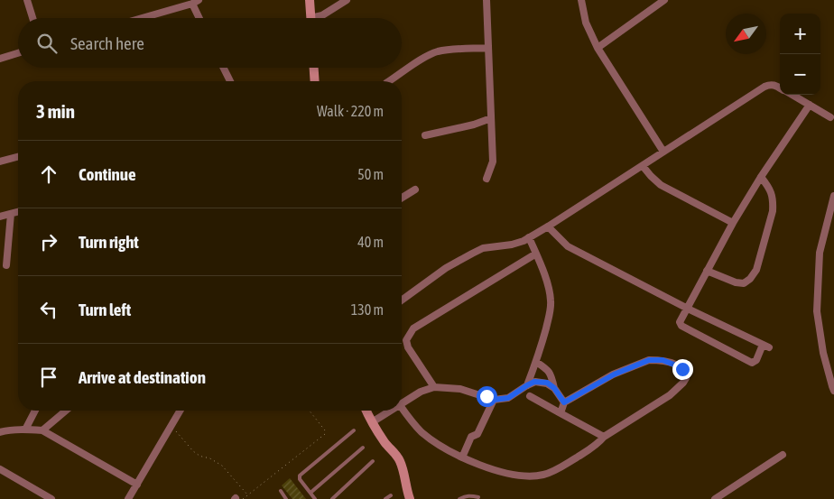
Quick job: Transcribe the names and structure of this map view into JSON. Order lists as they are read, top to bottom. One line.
{"north":"bottom left","page":{"map_buttons":["+","−"],"search":"Search here","heading":["3 min","Walk · 220 m"],"list":[["Continue","50 m"],["Turn right","40 m"],["Turn left","130 m"],"Arrive at destination"]}}
